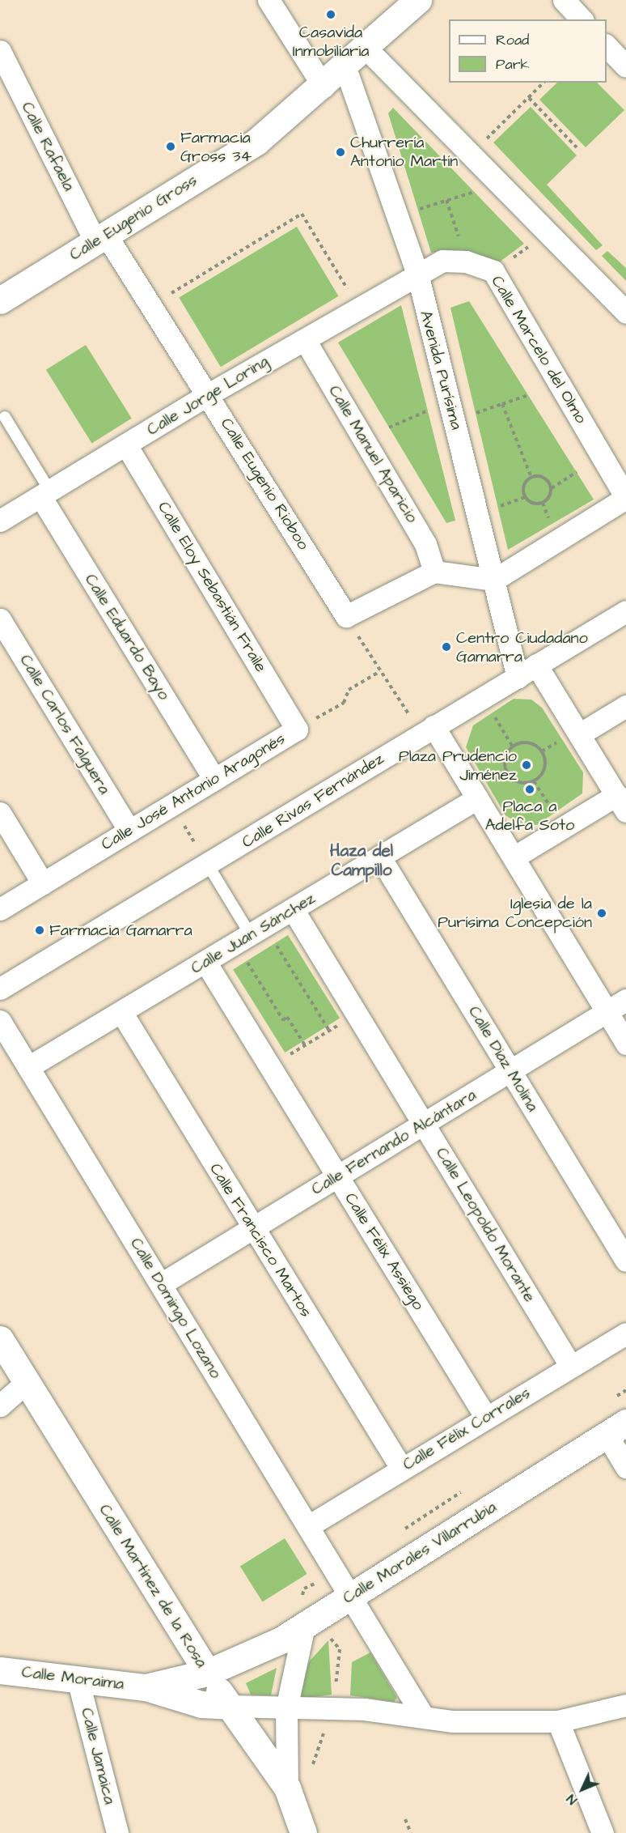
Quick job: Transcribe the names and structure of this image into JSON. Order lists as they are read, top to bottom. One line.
{"streets":{"main road":["Calle Eugenio Gross","Calle Morales Villarrubia","Calle Martínez de la Rosa","Calle Moraima"],"street":["Calle Rafaela","Calle Marcelo del Olmo","Avenida Purísima","Calle Jorge Loring","Calle Manuel Aparicio","Calle Eugenio Rioboo","Calle Eloy Sebastián Fraile","Calle Eduardo Bayo","Calle Carlos Falguera","Calle José Antonio Aragonés","Calle Rivas Fernández","Calle Juan Sánchez","Calle Diaz Molina","Calle Fernando Alcántara","Calle Leopoldo Morante","Calle Francisco Martos","Calle Félix Assiego","Calle Domingo Lozano","Calle Félix Corrales","Calle Jamaica"]},"crossings":[["Calle Rafaela","Calle Eugenio Gross"],["Calle Rafaela","Calle Eugenio Rioboo"],["Calle Eugenio Gross","Avenida Purísima"],["Calle Eugenio Gross","Calle Eugenio Rioboo"],["Calle Marcelo del Olmo","Avenida Purísima"],["Calle Marcelo del Olmo","Calle Jorge Loring"],["Avenida Purísima","Calle Jorge Loring"],["Avenida Purísima","Calle Rivas Fernández"],["Calle Jorge Loring","Calle Manuel Aparicio"],["Calle Jorge Loring","Calle Eugenio Rioboo"],["Calle Jorge Loring","Calle Eloy Sebastián Fraile"],["Calle Jorge Loring","Calle Eduardo Bayo"],["Calle Eloy Sebastián Fraile","Calle José Antonio Aragonés"],["Calle Eduardo Bayo","Calle José Antonio Aragonés"],["Calle Carlos Falguera","Calle José Antonio Aragonés"],["Calle Juan Sánchez","Calle Diaz Molina"],["Calle Juan Sánchez","Calle Leopoldo Morante"],["Calle Juan Sánchez","Calle Francisco Martos"],["Calle Juan Sánchez","Calle Félix Assiego"],["Calle Juan Sánchez","Calle Domingo Lozano"],["Calle Diaz Molina","Calle Fernando Alcántara"],["Calle Fernando Alcántara","Calle Leopoldo Morante"],["Calle Fernando Alcántara","Calle Francisco Martos"],["Calle Fernando Alcántara","Calle Félix Assiego"],["Calle Fernando Alcántara","Calle Domingo Lozano"],["Calle Leopoldo Morante","Calle Félix Corrales"],["Calle Francisco Martos","Calle Félix Corrales"],["Calle Félix Assiego","Calle Félix Corrales"],["Calle Domingo Lozano","Calle Félix Corrales"],["Calle Domingo Lozano","Calle Morales Villarrubia"],["Calle Morales Villarrubia","Calle Martínez de la Rosa"],["Calle Morales Villarrubia","Calle Moraima"],["Calle Martínez de la Rosa","Calle Moraima"],["Calle Moraima","Calle Jamaica"]],"districts":["Haza del Campillo"],"places":["Casavida Inmobiliaria","Farmacia Gross 34","Churrería Antonio Martín","Centro Ciudadano Gamarra","Plaza Prudencio Jiménez","Placa a Adelfa Soto","Iglesia de la Purísima Concepción","Farmacia Gamarra"],"legend":["Road","Park"],"north":"bottom left"}
